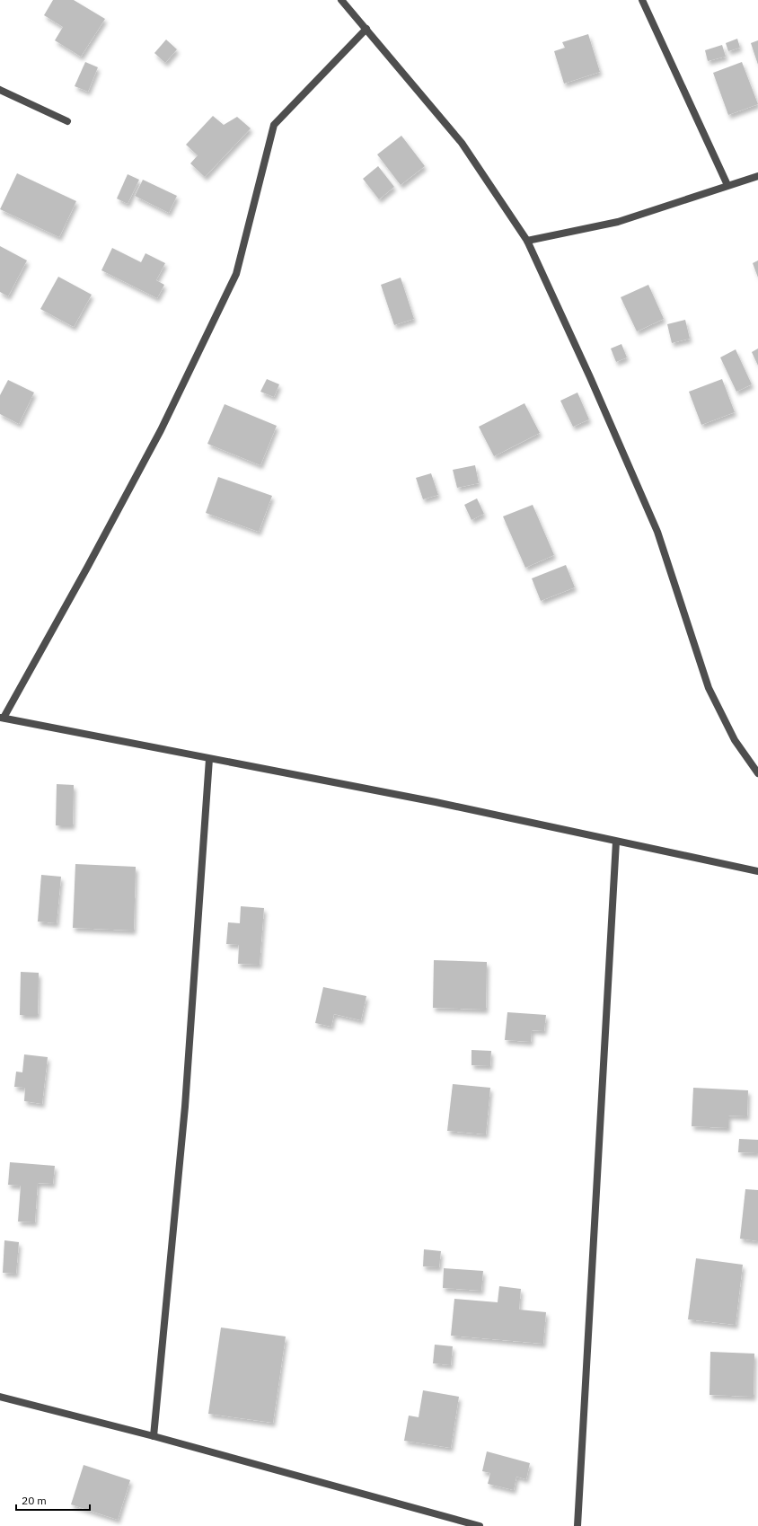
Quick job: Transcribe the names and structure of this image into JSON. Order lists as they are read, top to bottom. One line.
{"scale_bar":"20 m"}
